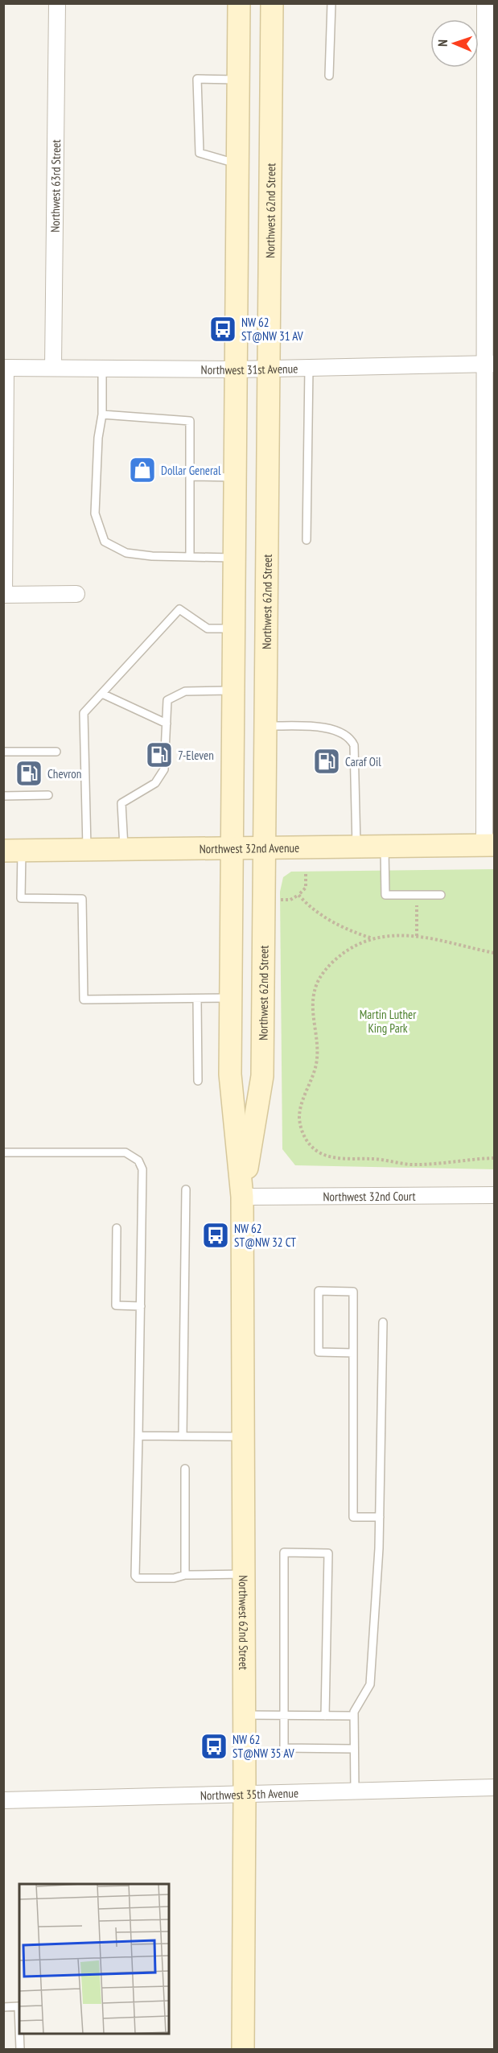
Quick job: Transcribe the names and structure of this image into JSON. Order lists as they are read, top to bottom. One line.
{"streets":{"main road":["Northwest 62nd Street","Northwest 32nd Avenue"],"street":["Northwest 63rd Street","Northwest 31st Avenue","Northwest 32nd Court","Northwest 35th Avenue"]},"crossings":[["Northwest 63rd Street","Northwest 31st Avenue"],["Northwest 62nd Street","Northwest 31st Avenue"],["Northwest 62nd Street","Northwest 32nd Avenue"],["Northwest 62nd Street","Northwest 32nd Court"],["Northwest 62nd Street","Northwest 35th Avenue"]],"parks":["Martin Luther King Park"],"places":{"bus stop":["NW 62 ST@NW 31 AV","NW 62 ST@NW 32 CT","NW 62 ST@NW 35 AV"],"shop":["Dollar General"],"fuel station":["7-Eleven","Caraf Oil","Chevron"]},"north":"left"}
